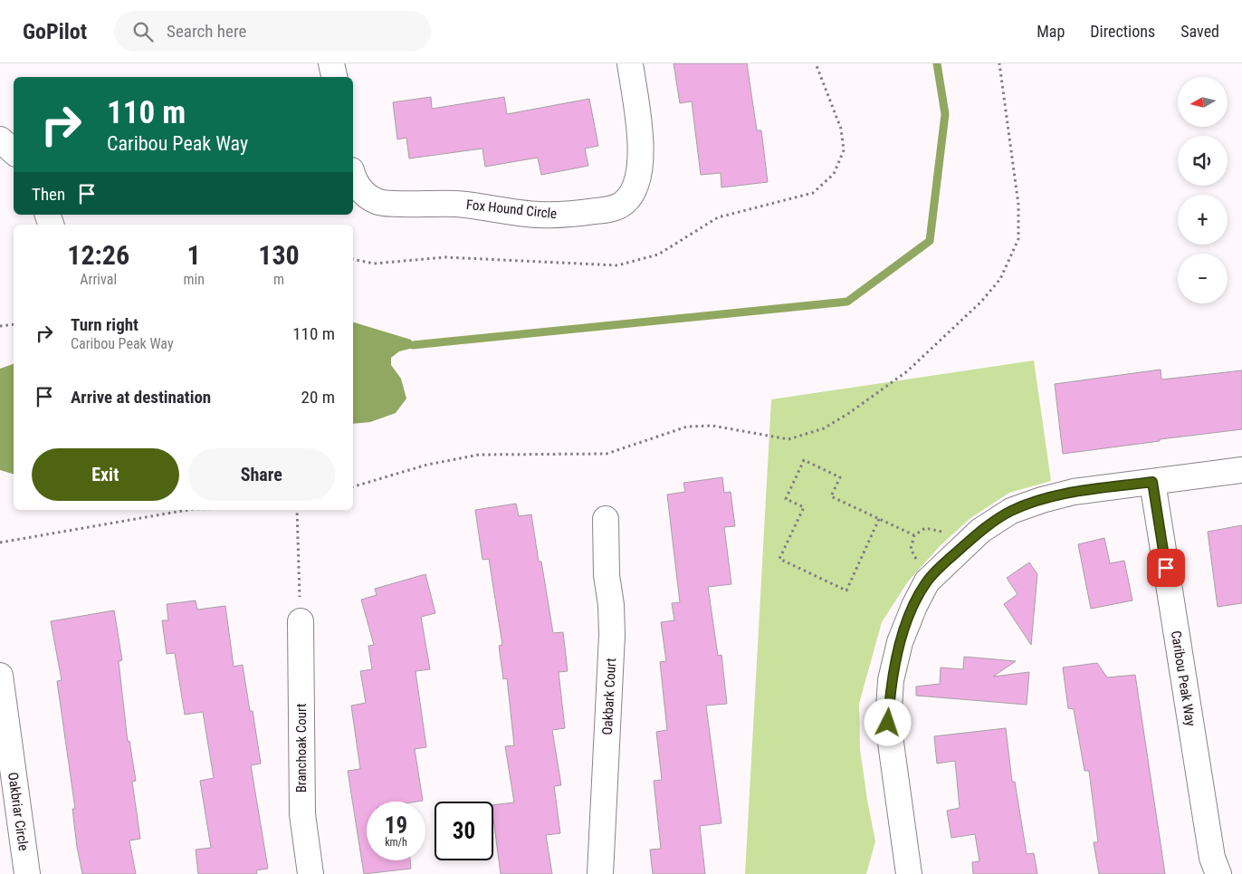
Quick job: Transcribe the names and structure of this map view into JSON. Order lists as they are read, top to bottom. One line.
{"streets":{"street":["Fox Hound Circle","Caribou Peak Way","Oakbark Court","Branchoak Court","Oakbriar Circle"]},"north":"left","page":{"header":"GoPilot","search":"Search here","nav":["Map","Directions","Saved"],"map_buttons":["+","−"],"turn":["110 m","Caribou Peak Way"],"then":"Then","eta":["12:26","Arrival","1","min","130","m"],"list":[{"name":"Turn right","note":"Caribou Peak Way","value":"110 m"},{"name":"Arrive at destination","value":"20 m"}],"buttons":["Exit","Share"],"speed":"19 km/h","limit":"30"}}
